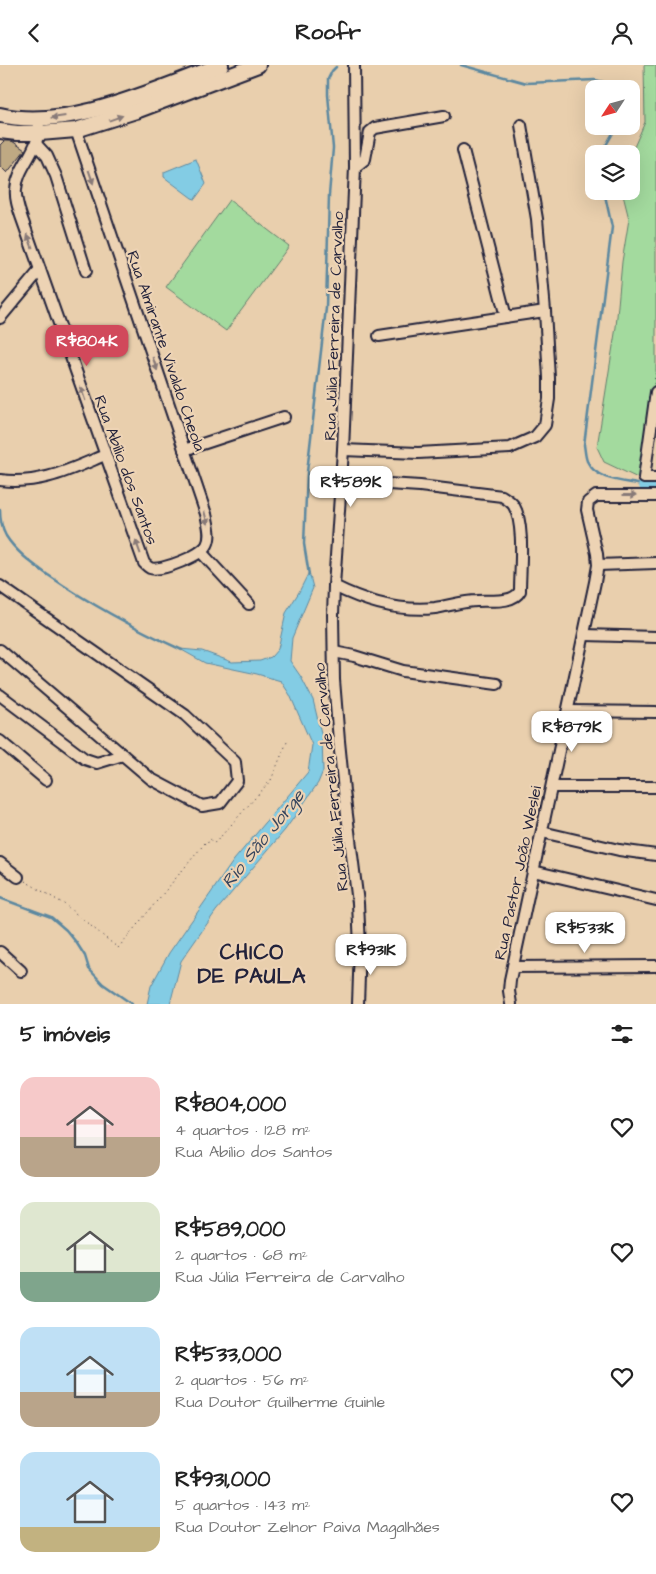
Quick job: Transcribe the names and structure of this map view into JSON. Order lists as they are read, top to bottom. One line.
{"streets":{"street":["Rua Júlia Ferreira de Carvalho","Rua Almirante Vivaldo Cheola","Rua Abílio dos Santos","Rua Pastor João Weslei"]},"crossings":[["Rua Almirante Vivaldo Cheola","Rua Abílio dos Santos"]],"one_way":["Rua Abílio dos Santos"],"districts":["CHICO DE PAULA"],"water":["Rio São Jorge"],"north":"bottom left","page":{"header":"Roofr","price":["R$804K","R$589K","R$879K","R$533K","R$931K"],"heading":"5 imóveis","list":[{"name":"R$804,000","note":"4 quartos · 128 m² · Rua Abílio dos Santos"},{"name":"R$589,000","note":"2 quartos · 68 m² · Rua Júlia Ferreira de Carvalho"},{"name":"R$533,000","note":"2 quartos · 56 m² · Rua Doutor Guilherme Guinle"},{"name":"R$931,000","note":"5 quartos · 143 m² · Rua Doutor Zelnor Paiva Magalhães"}]}}
